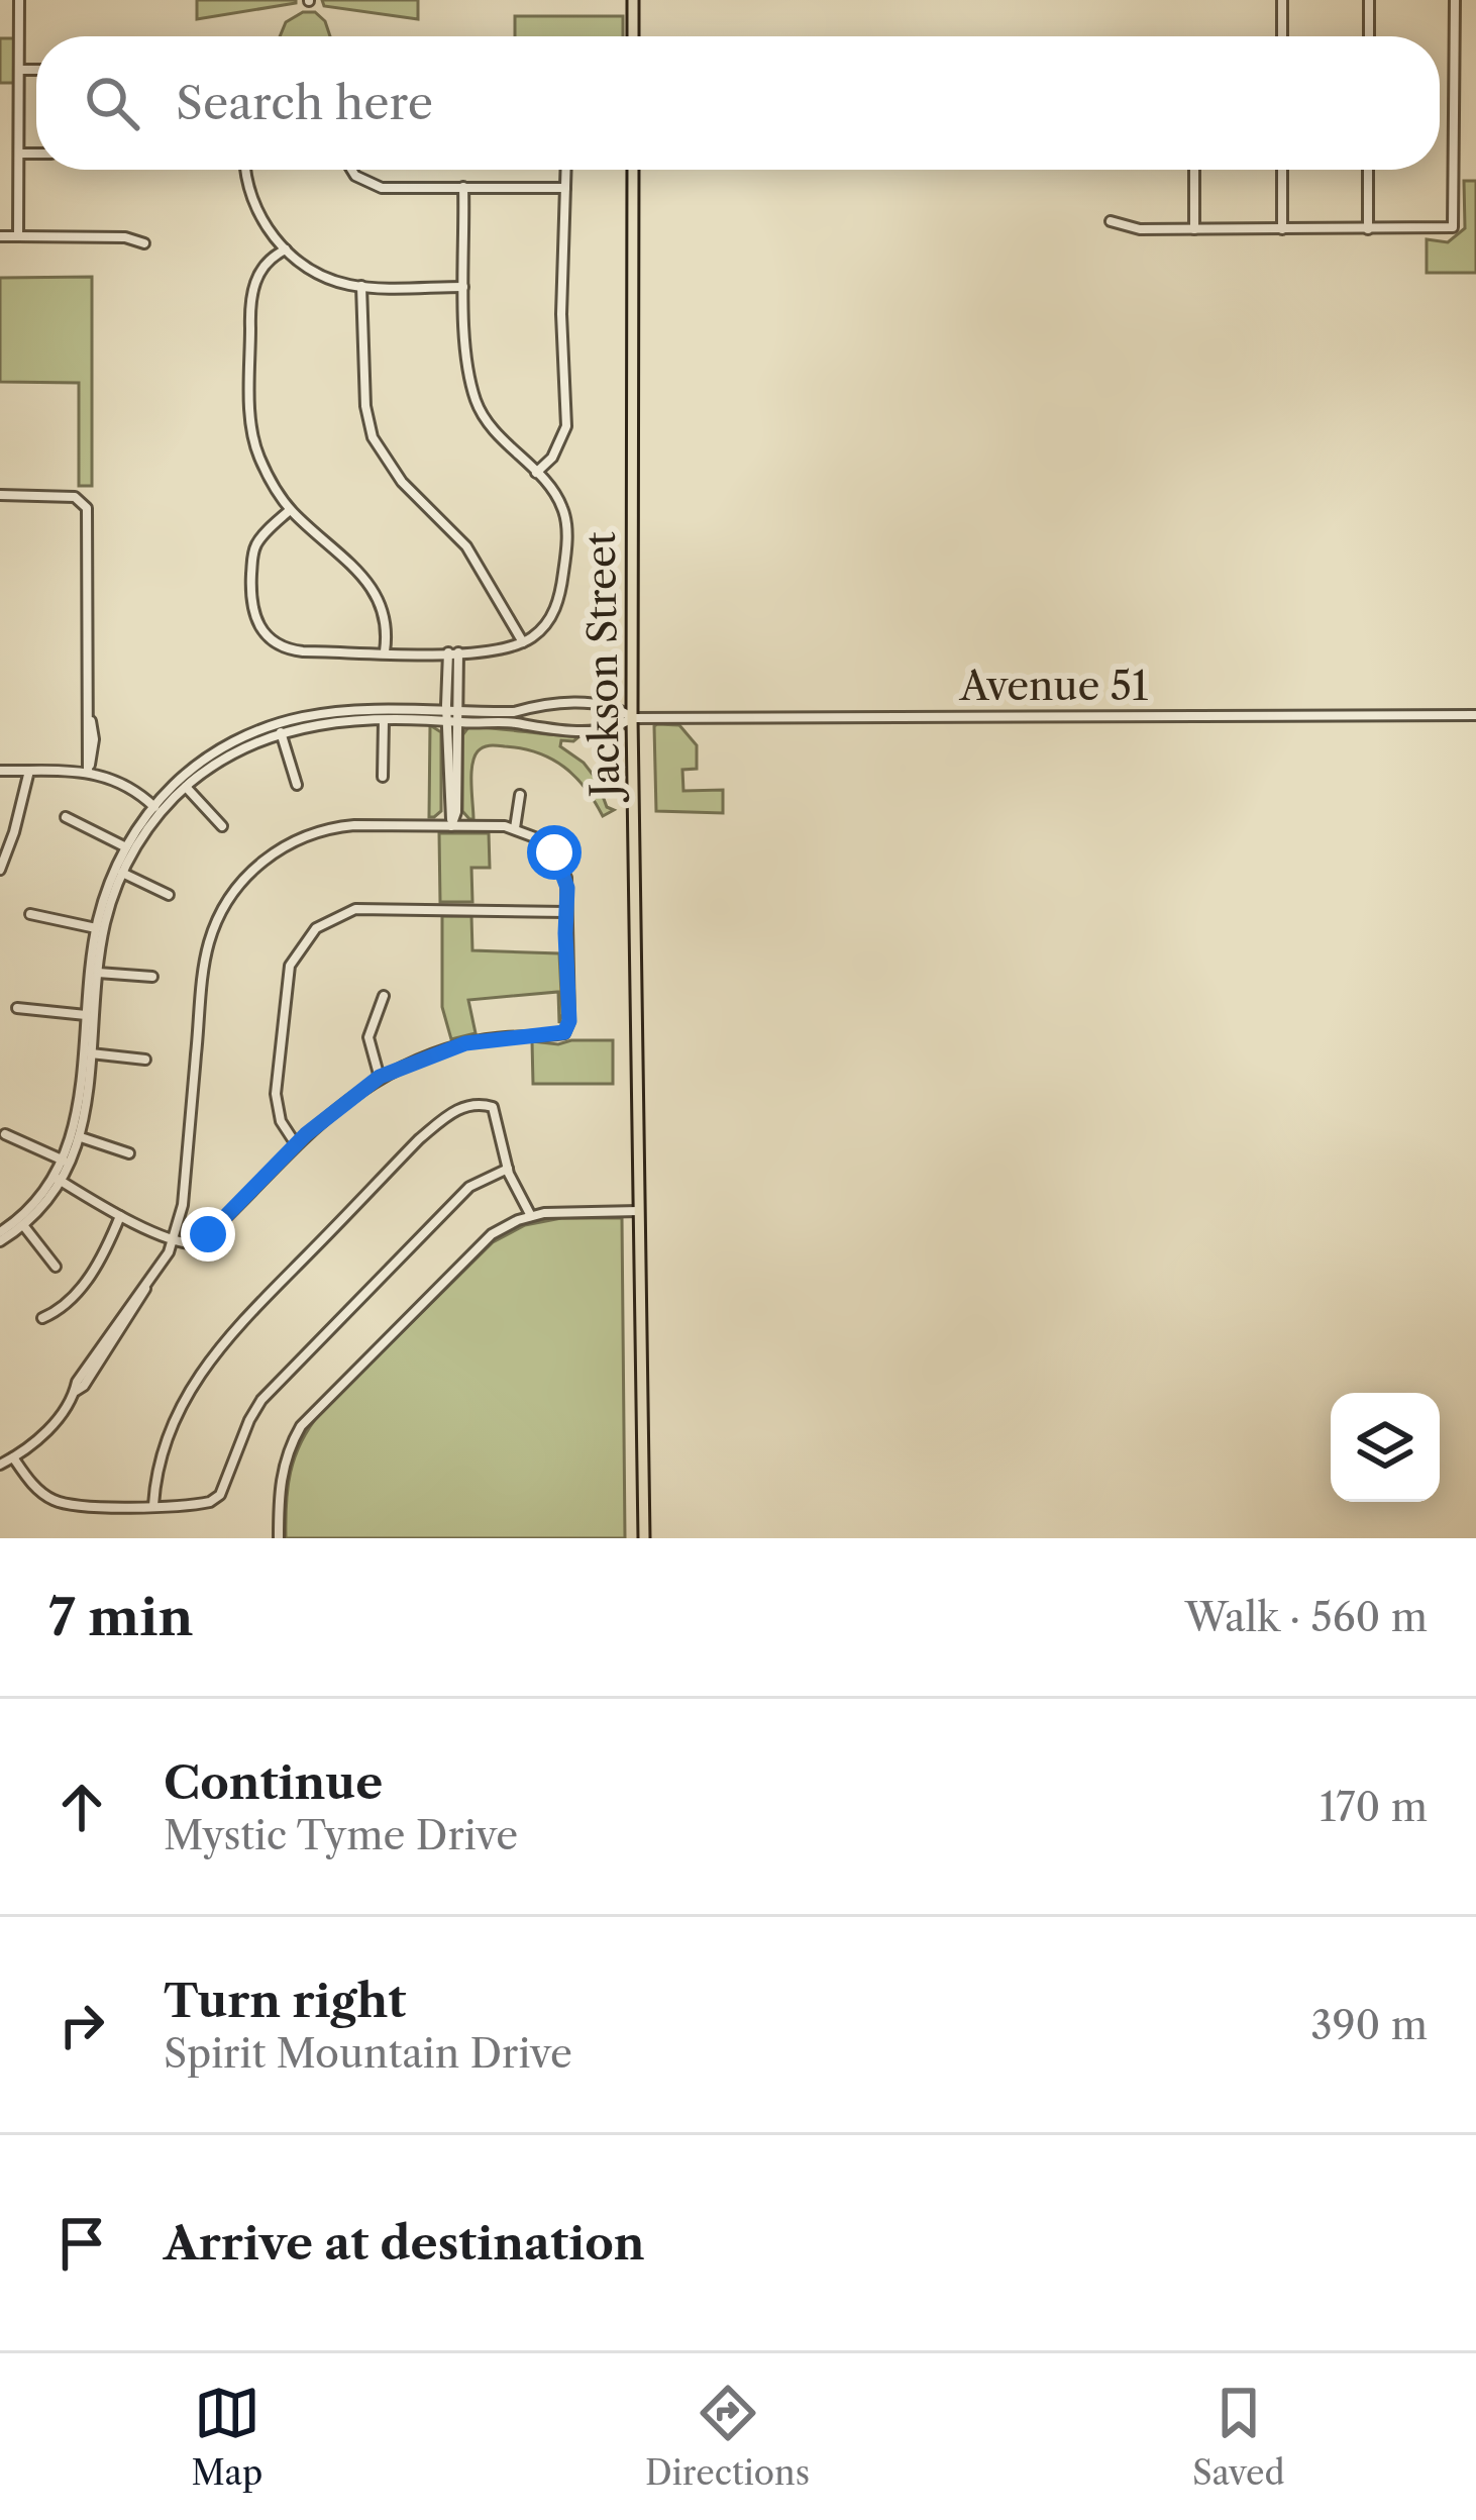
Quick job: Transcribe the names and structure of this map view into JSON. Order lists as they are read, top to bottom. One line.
{"streets":{"main road":["Jackson Street"],"street":["Avenue 51"]},"crossings":[["Jackson Street","Avenue 51"]],"page":{"search":"Search here","heading":["7 min","Walk · 560 m"],"list":[["Continue","Mystic Tyme Drive","170 m"],["Turn right","Spirit Mountain Drive","390 m"],"Arrive at destination"],"nav":["Map","Directions","Saved"]}}
